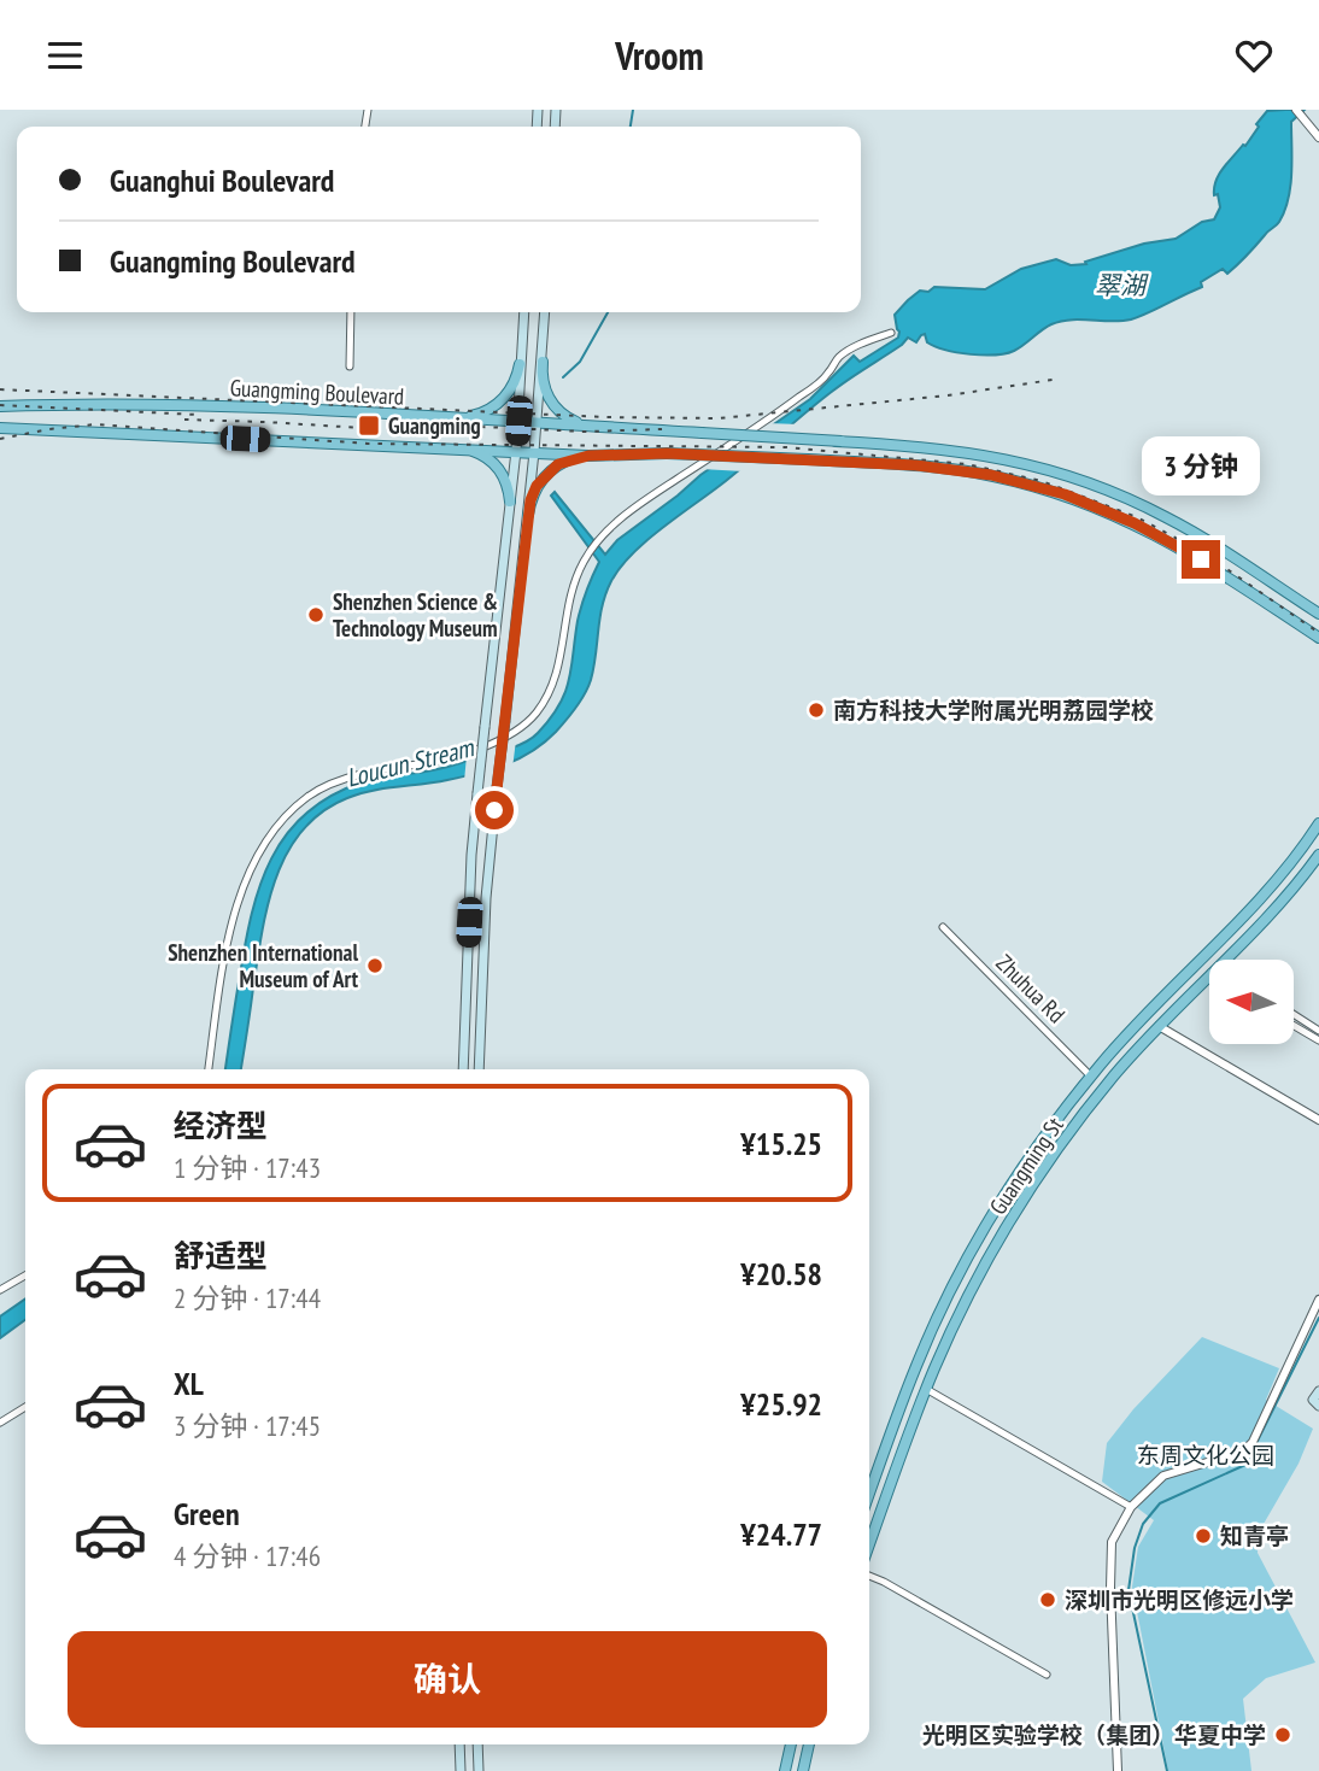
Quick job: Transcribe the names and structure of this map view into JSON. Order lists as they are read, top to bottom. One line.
{"streets":{"main road":["Guangming Boulevard","Guangming St"],"street":["Zhuhua Rd"]},"crossings":[["Zhuhua Rd","Guangming St"]],"water":["翠湖","Loucun Stream"],"parks":["东周文化公园"],"places":{"transit":["Guangming"],"other":["Shenzhen Science & Technology Museum","南方科技大学附属光明荔园学校","Shenzhen International Museum of Art","知青亭","深圳市光明区修远小学","光明区实验学校（集团）华夏中学"]},"north":"left","page":{"header":"Vroom","banner":["Guanghui Boulevard","Guangming Boulevard"],"bubble":"3 分钟","list":[{"name":"经济型","note":"1 分钟 · 17:43","value":"¥15.25"},{"name":"舒适型","note":"2 分钟 · 17:44","value":"¥20.58"},{"name":"XL","note":"3 分钟 · 17:45","value":"¥25.92"},{"name":"Green","note":"4 分钟 · 17:46","value":"¥24.77"}],"buttons":"确认"}}
